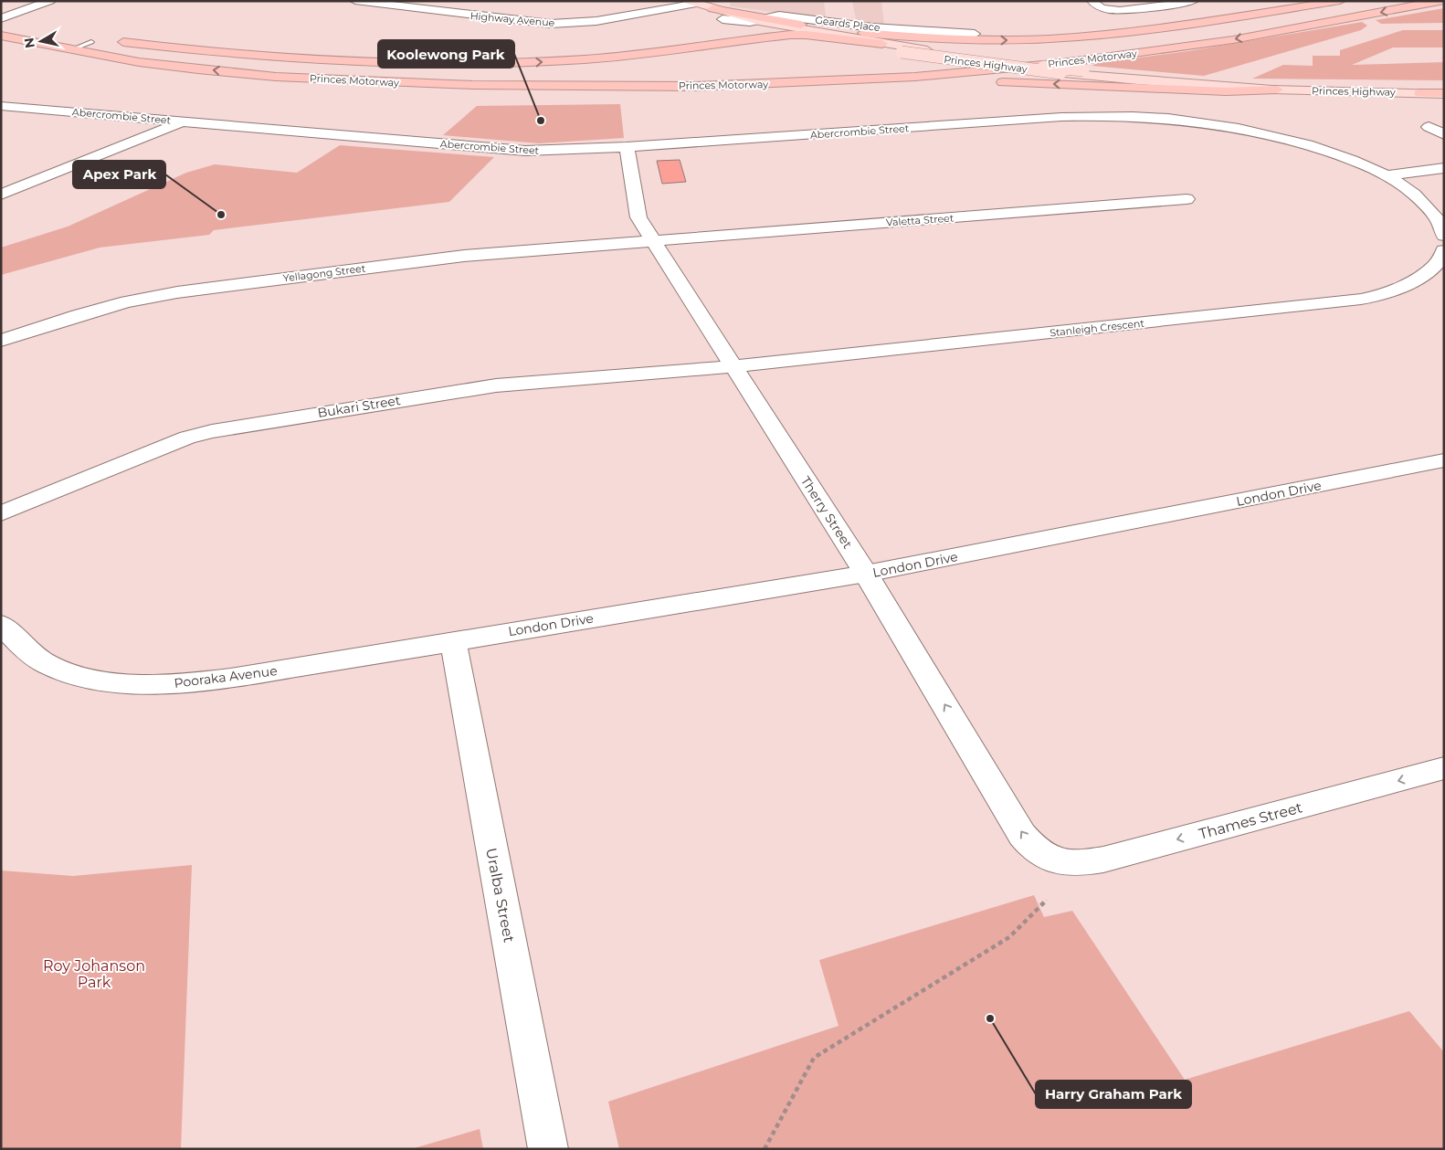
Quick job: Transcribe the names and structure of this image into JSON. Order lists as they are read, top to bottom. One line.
{"streets":{"highway":["Princes Motorway"],"main road":["Princes Highway"],"street":["Highway Avenue","Geards Place","Abercrombie Street","Valetta Street","Yellagong Street","Stanleigh Crescent","Bukari Street","London Drive","Therry Street","Pooraka Avenue","Thames Street","Uralba Street"]},"crossings":[["Highway Avenue","Princes Highway"],["Geards Place","Princes Highway"],["Abercrombie Street","Therry Street"],["Valetta Street","Yellagong Street"],["Valetta Street","Therry Street"],["Yellagong Street","Therry Street"],["Stanleigh Crescent","Bukari Street"],["Stanleigh Crescent","Therry Street"],["Bukari Street","Therry Street"],["London Drive","Therry Street"],["London Drive","Pooraka Avenue"],["London Drive","Uralba Street"],["Therry Street","Thames Street"]],"one_way":["Therry Street","Thames Street"],"parks":["Roy Johanson Park"],"places":["Koolewong Park","Apex Park","Harry Graham Park"],"north":"left"}
